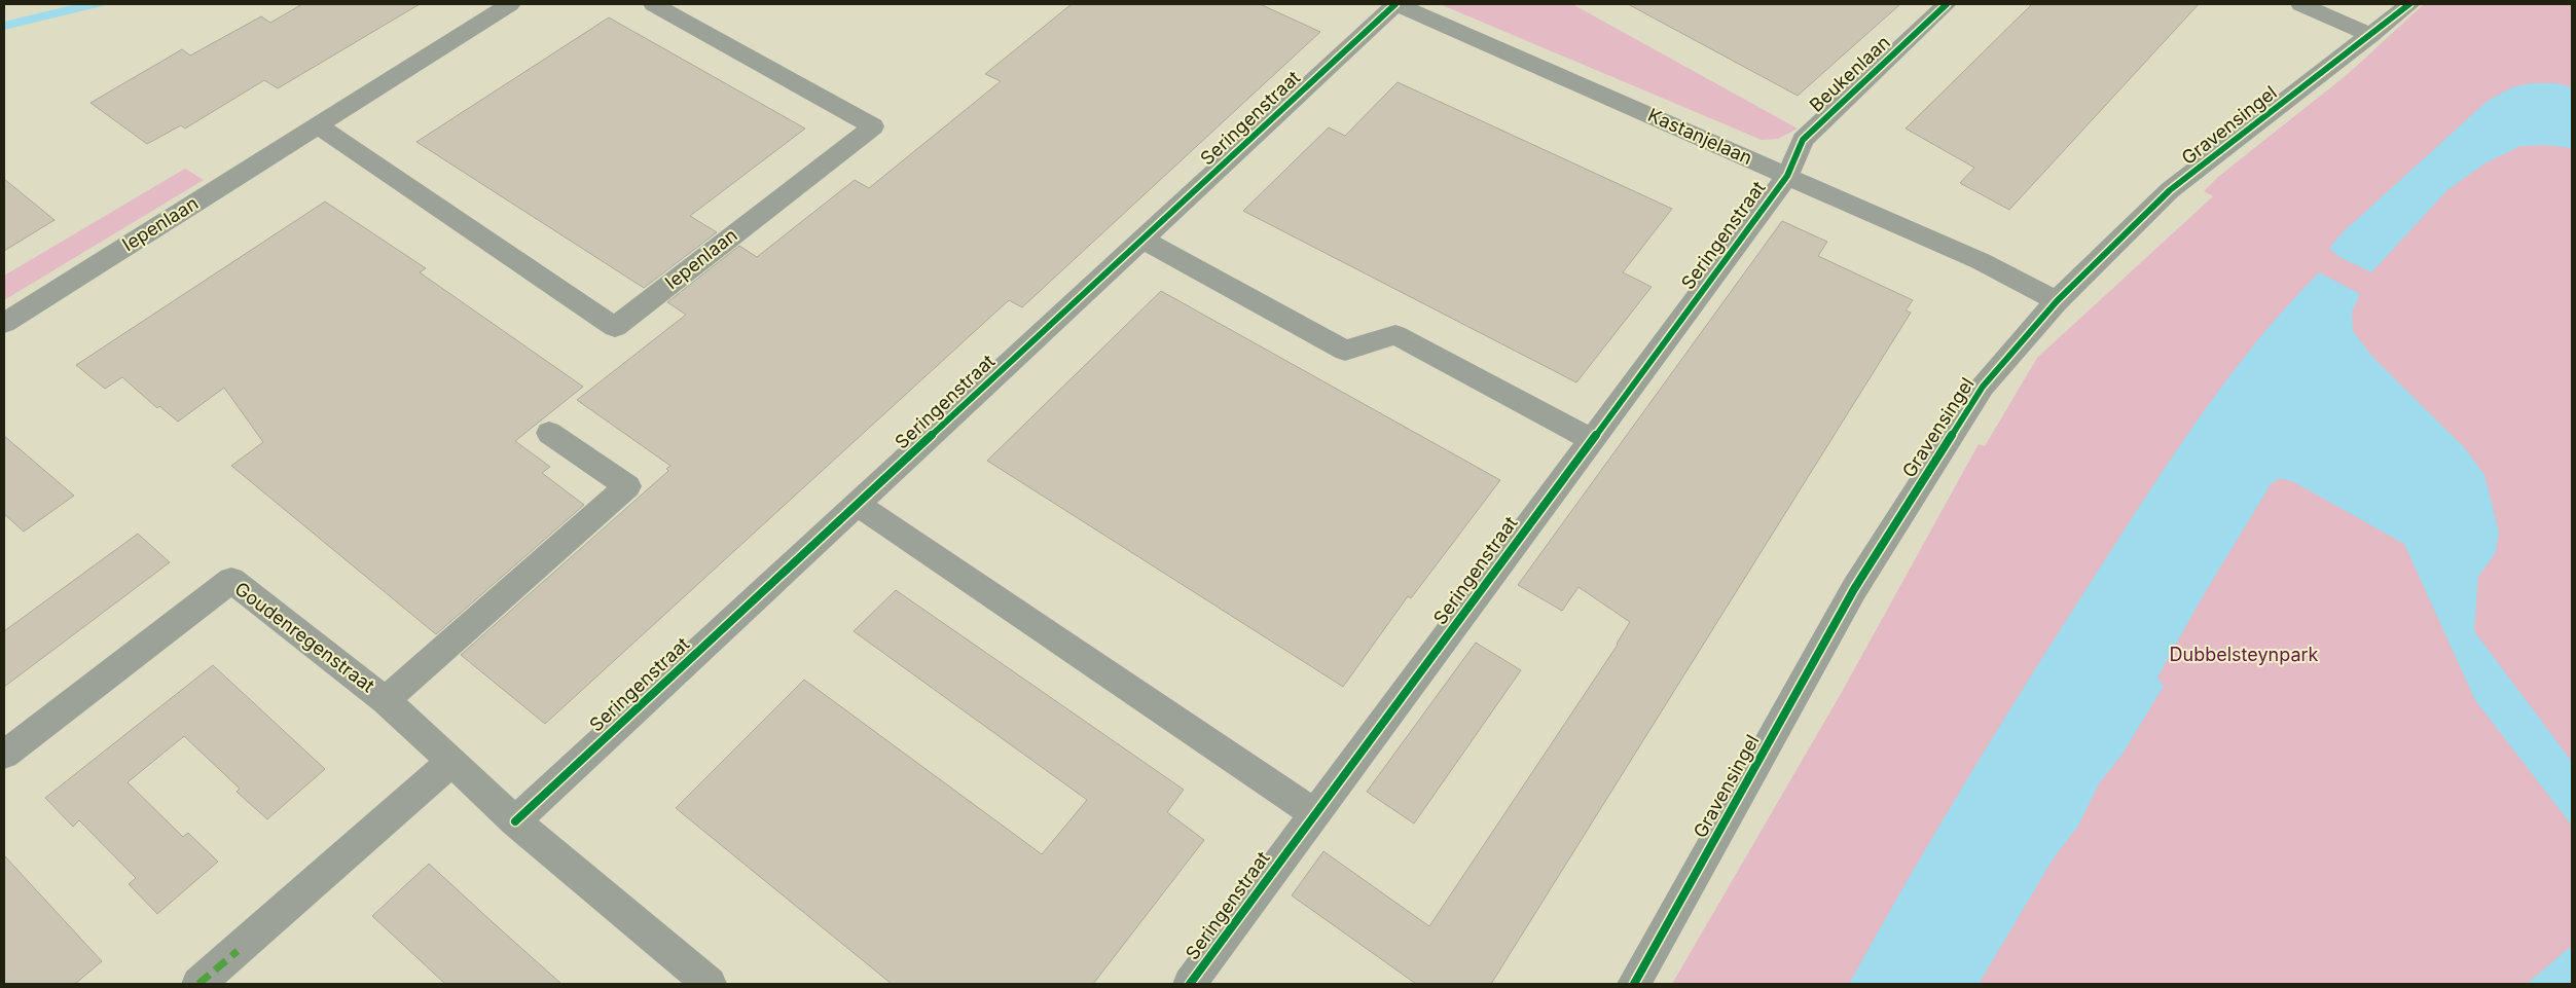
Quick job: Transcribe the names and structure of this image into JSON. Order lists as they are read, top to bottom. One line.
{"streets":{"street":["Beukenlaan","Seringenstraat","Gravensingel","Kastanjelaan","Iepenlaan","Goudenregenstraat"]},"crossings":[["Beukenlaan","Seringenstraat"],["Beukenlaan","Kastanjelaan"],["Seringenstraat","Kastanjelaan"],["Seringenstraat","Goudenregenstraat"],["Gravensingel","Kastanjelaan"]],"parks":["Dubbelsteynpark"]}
